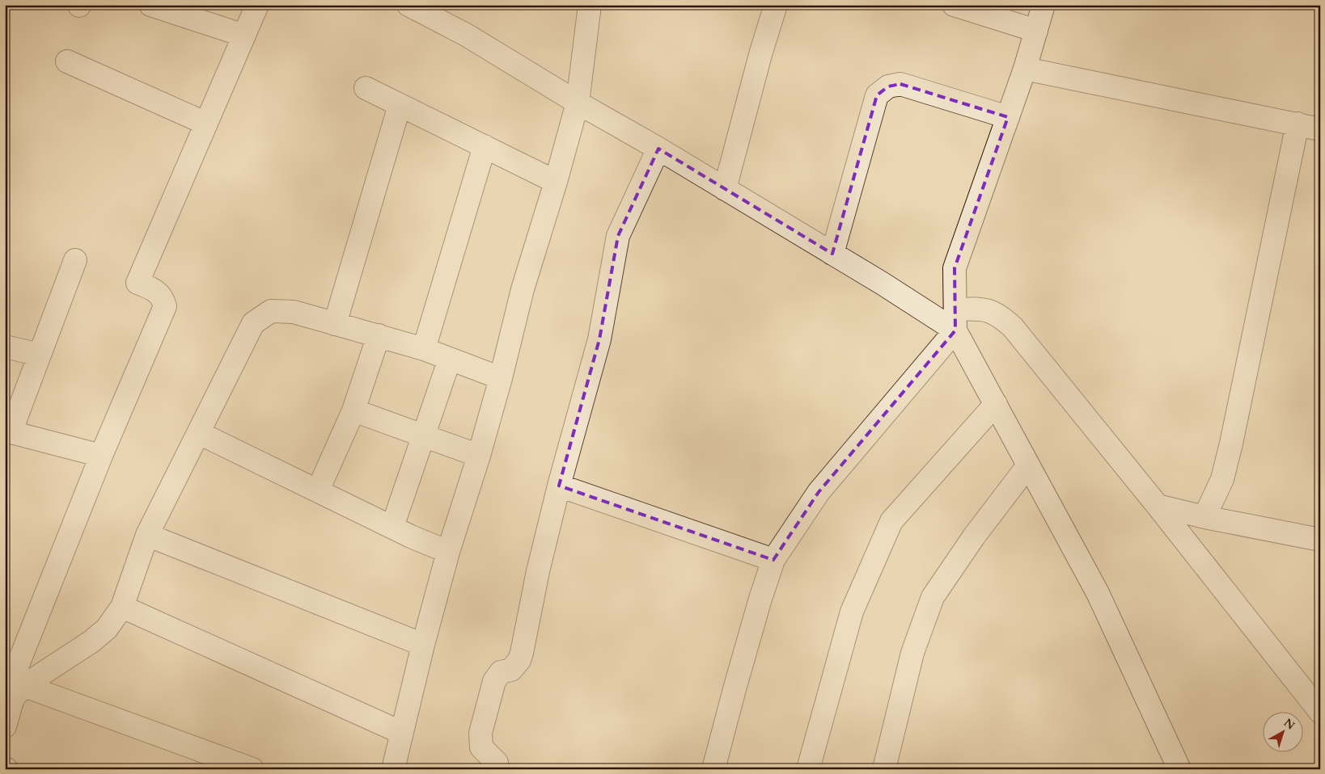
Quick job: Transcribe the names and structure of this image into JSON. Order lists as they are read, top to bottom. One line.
{"north":"top right"}
